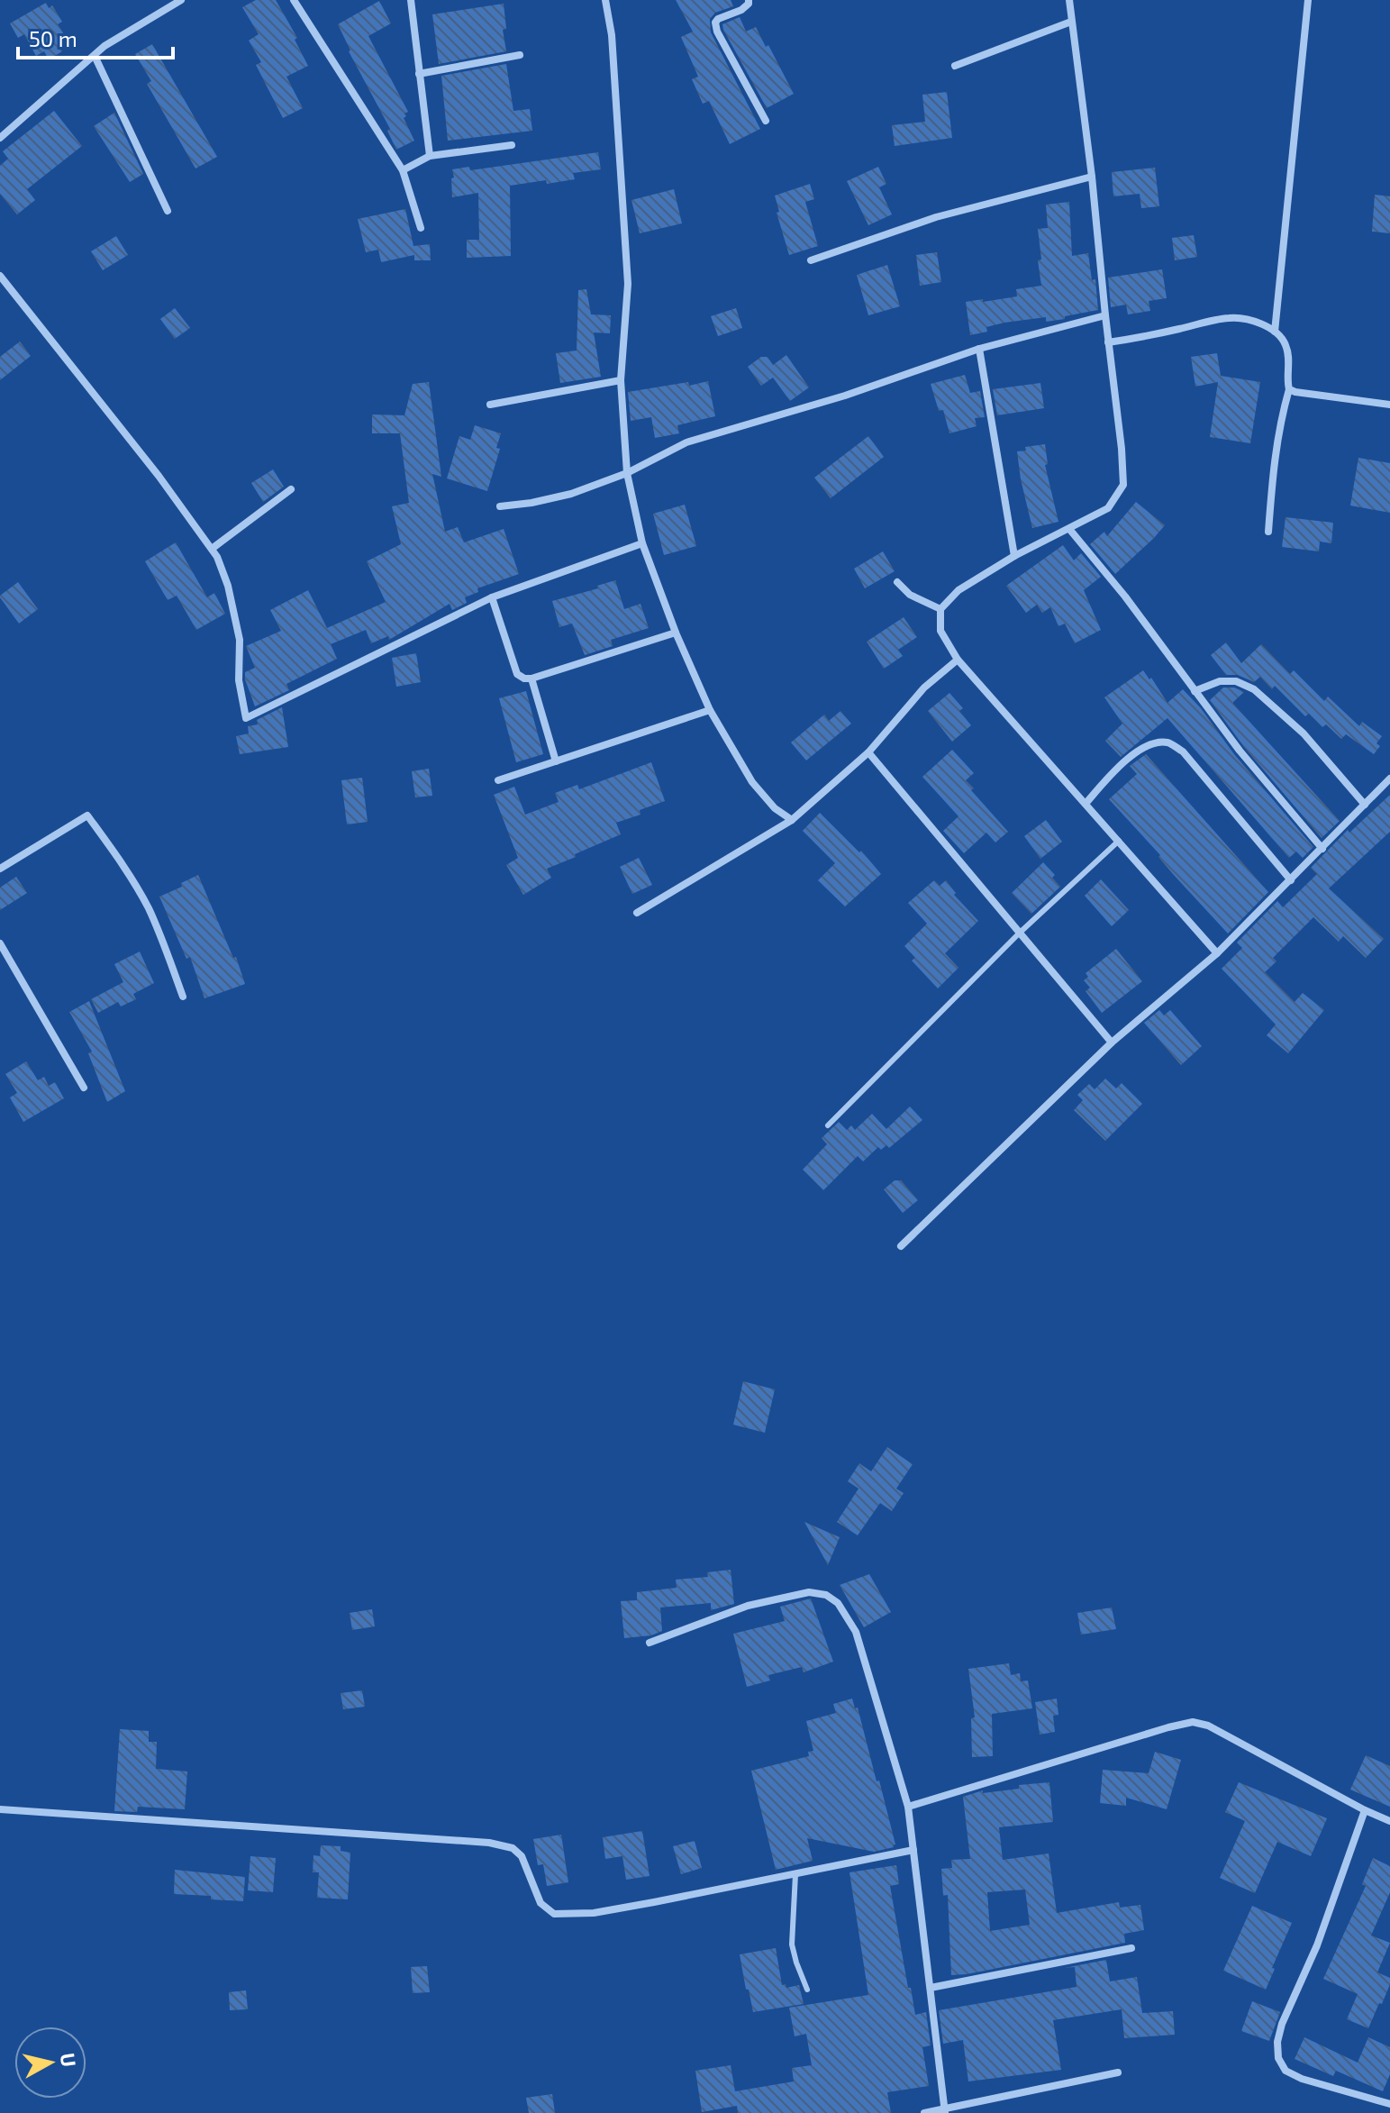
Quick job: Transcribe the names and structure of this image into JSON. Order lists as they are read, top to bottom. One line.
{"scale_bar":"50 m","north":"right"}
